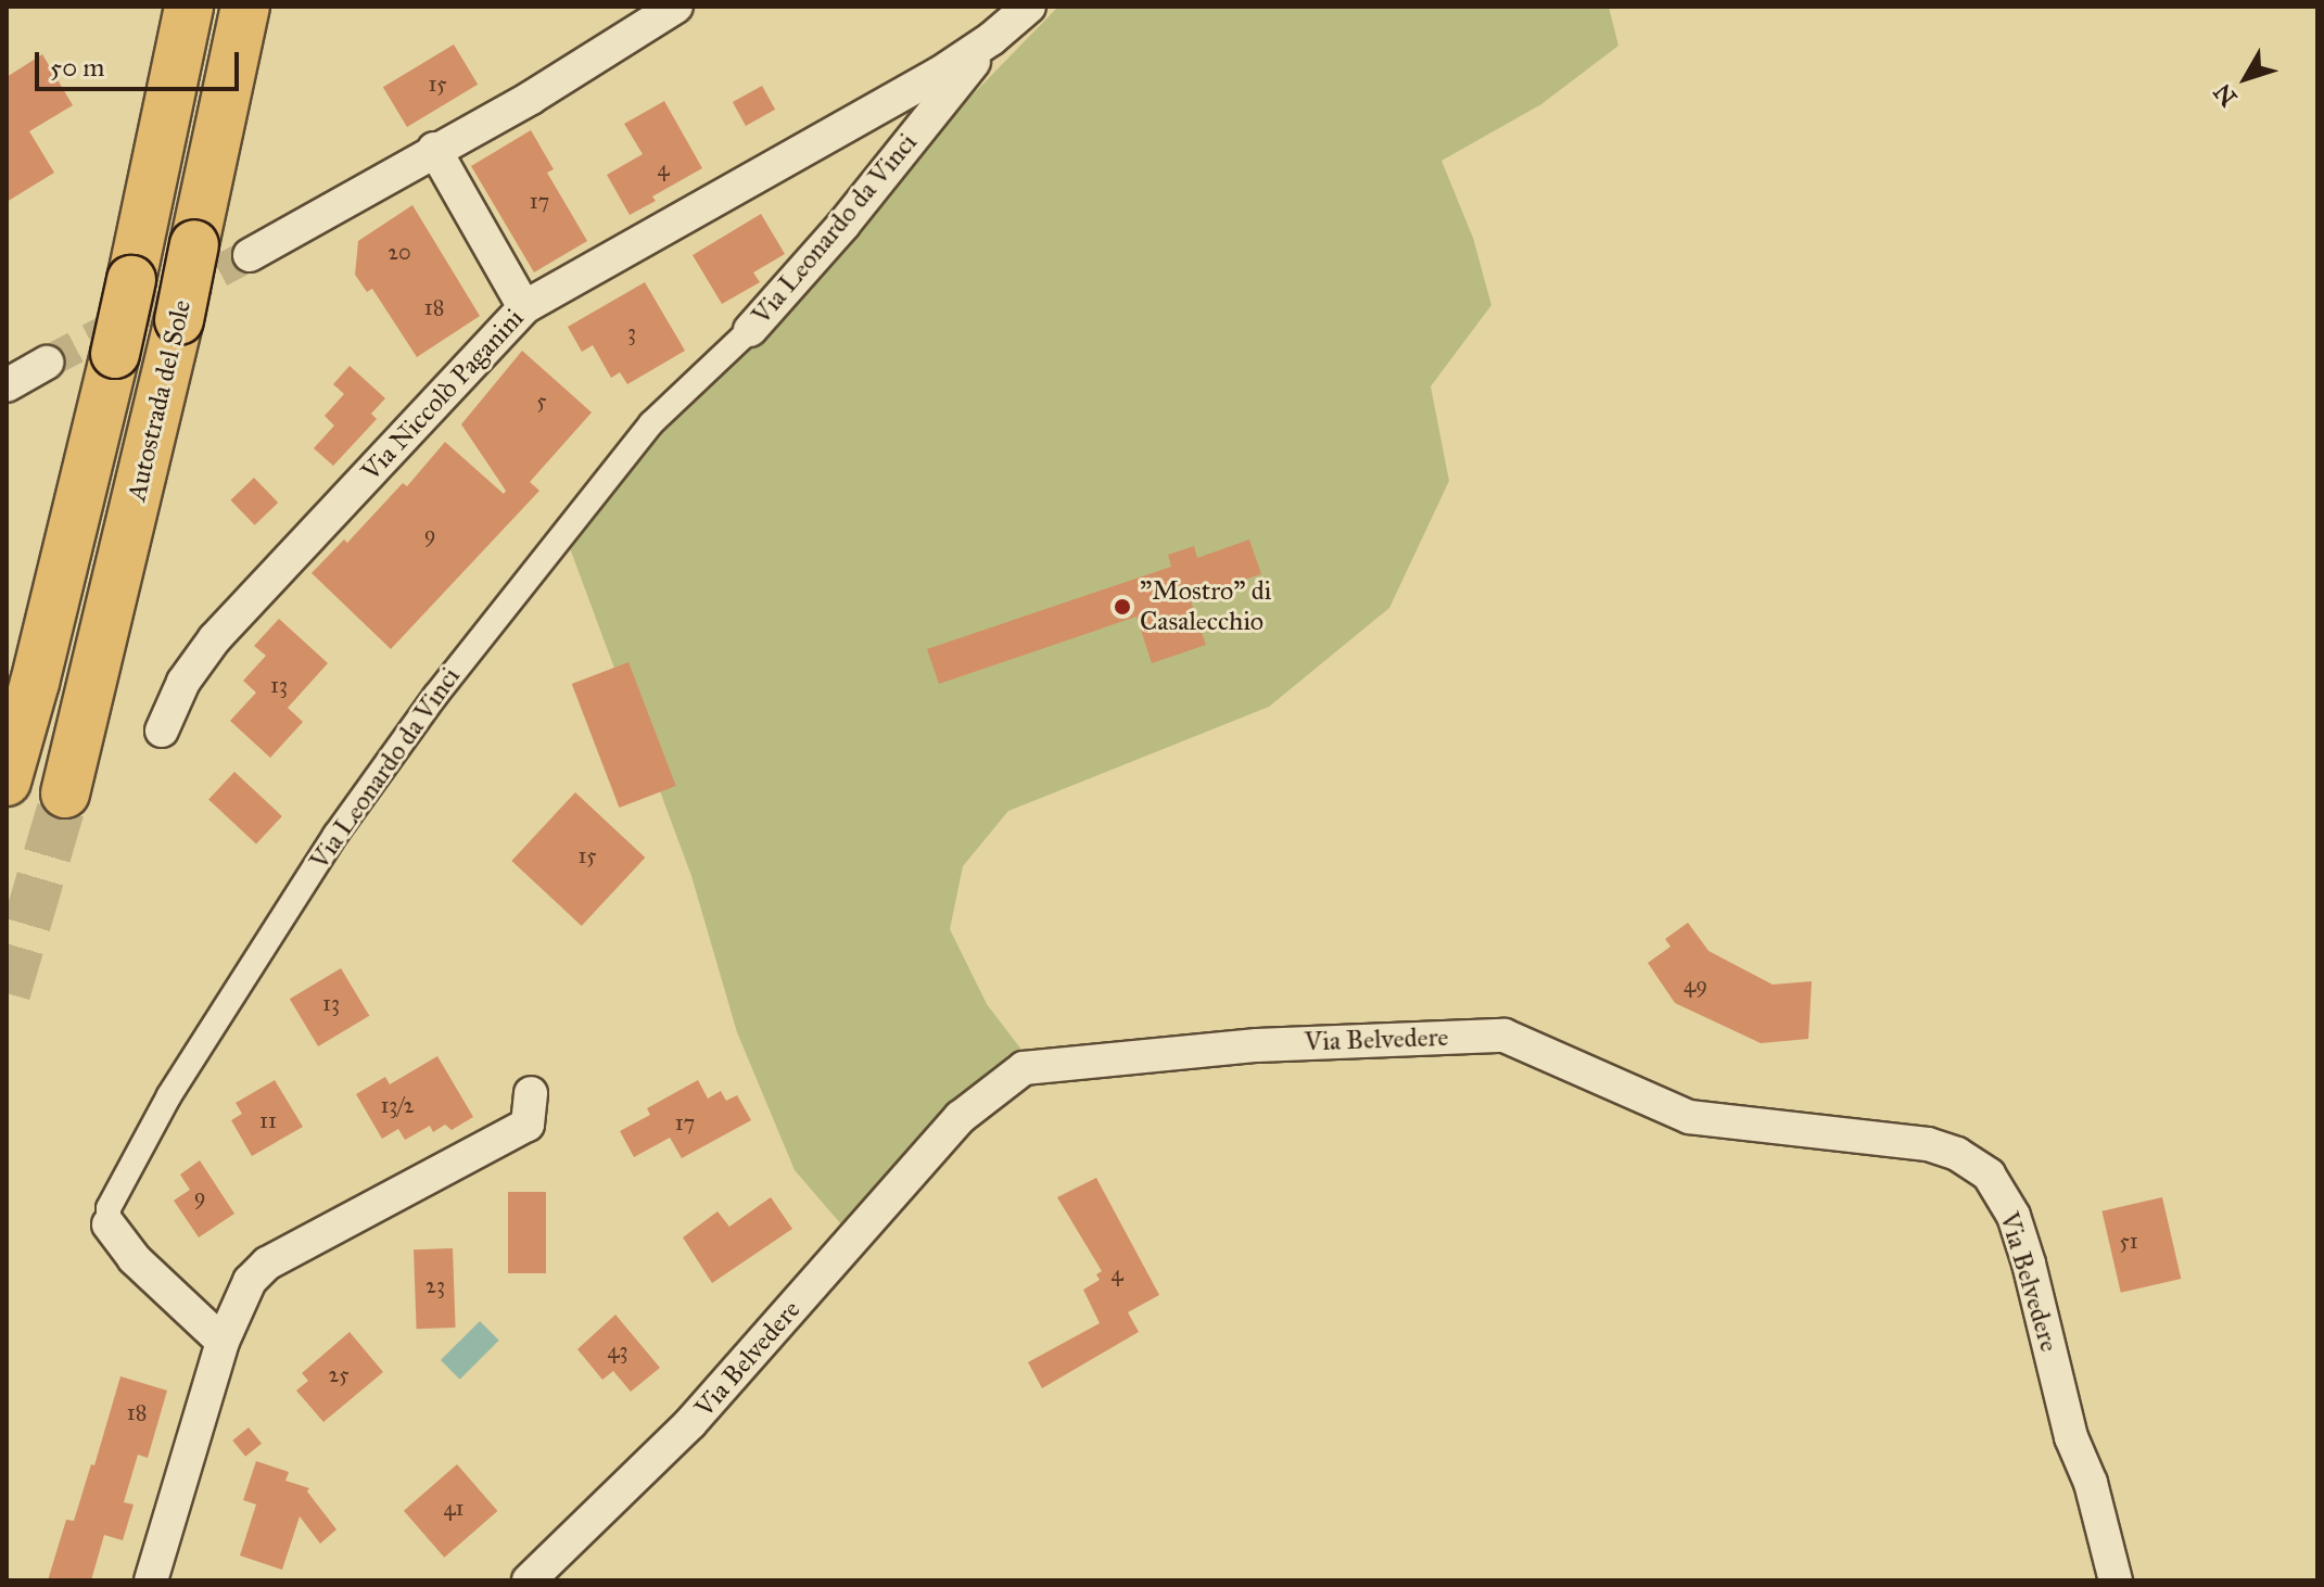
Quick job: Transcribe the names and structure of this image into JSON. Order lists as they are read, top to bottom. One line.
{"streets":{"highway":["Autostrada del Sole"],"street":["Via Leonardo da Vinci","Via Niccolò Paganini","Via Belvedere"]},"crossings":[["Via Leonardo da Vinci","Via Niccolò Paganini"]],"places":["\"Mostro\" di Casalecchio"],"house_numbers":["15","4","17","20","18","3","5","9","13","15","49","13","13/2","11","17","9","51","4","23","43","25","18","41"],"scale_bar":"50 m","north":"bottom left"}
